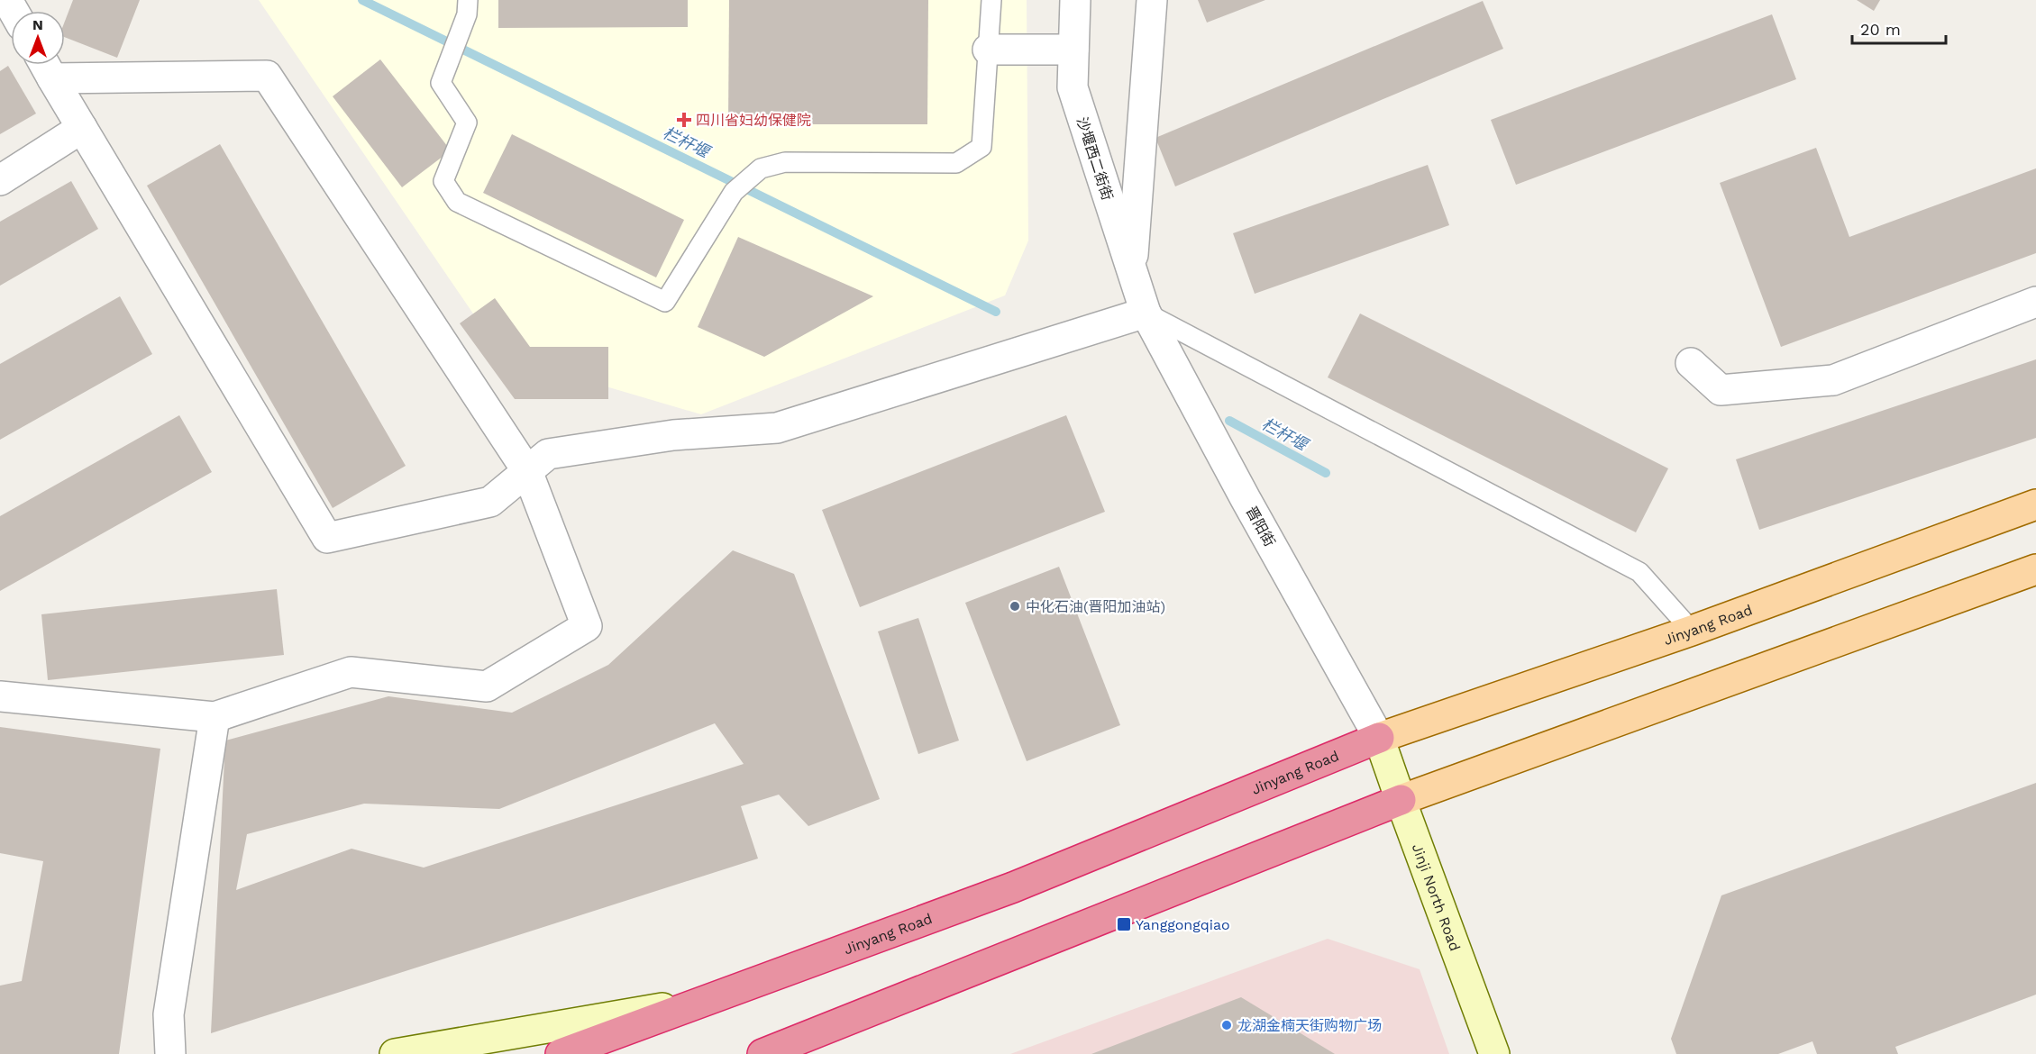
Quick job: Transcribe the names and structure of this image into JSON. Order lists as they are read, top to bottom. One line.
{"streets":{"highway":["Jinyang Road"],"street":["沙堰西二街街","晋阳街","Jinji North Road"]},"crossings":[["沙堰西二街街","晋阳街"],["晋阳街","Jinyang Road"],["晋阳街","Jinji North Road"],["Jinyang Road","Jinji North Road"]],"water":["栏杆堰"],"places":{"health":["四川省妇幼保健院"],"other":["中化石油(晋阳加油站)","龙湖金楠天街购物广场"],"transit":["Yanggongqiao"]},"scale_bar":"20 m","north":"top"}
